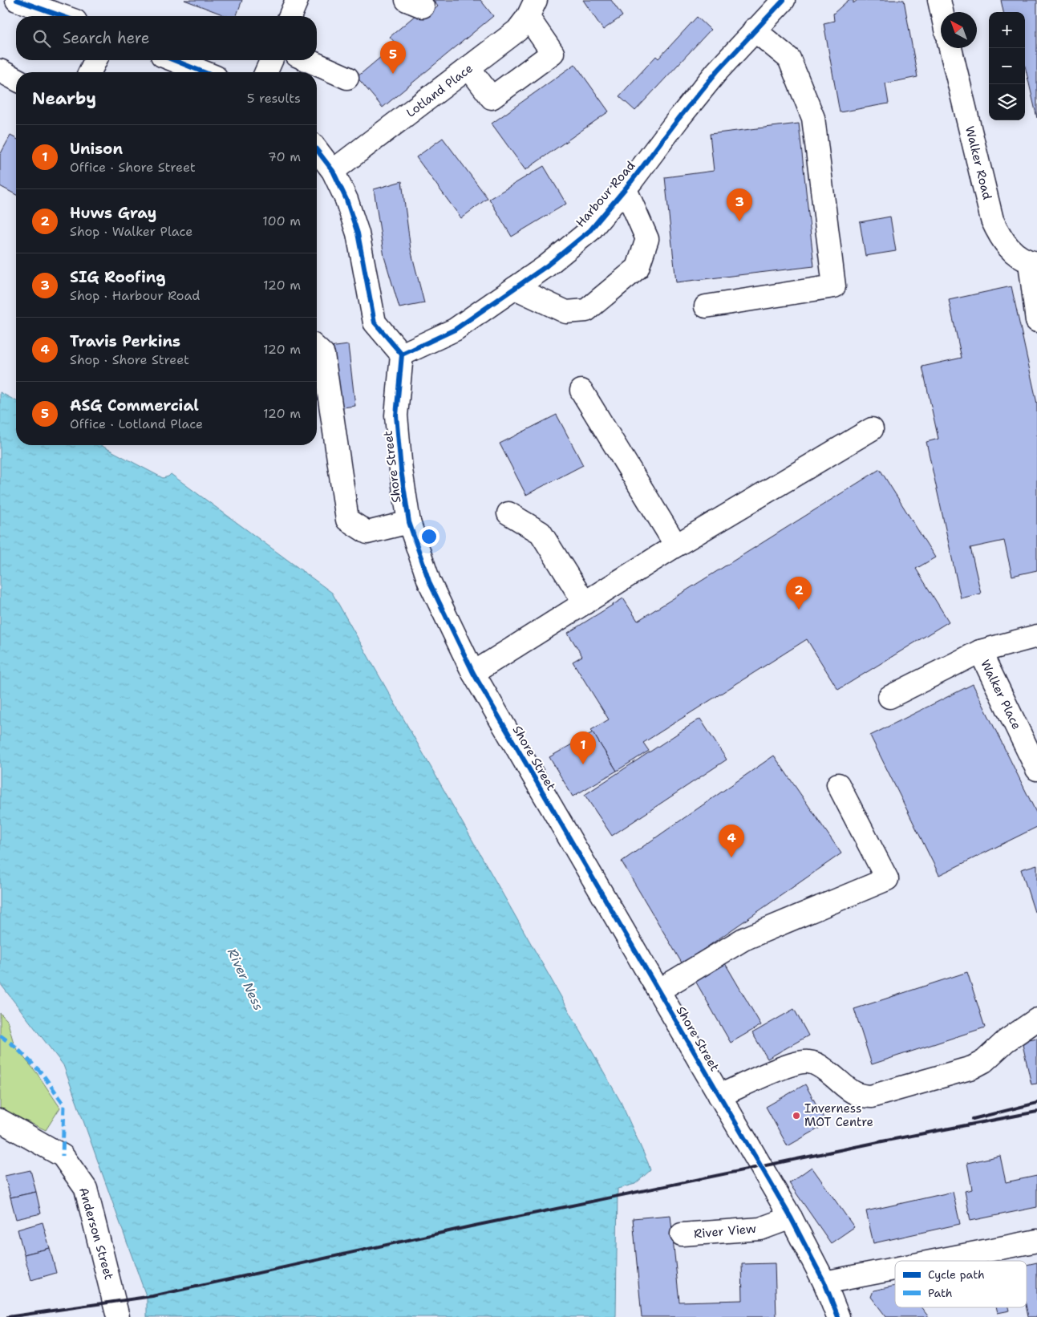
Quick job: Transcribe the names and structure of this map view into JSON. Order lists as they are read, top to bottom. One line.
{"streets":{"street":["Lotland Place","Walker Road","Harbour Road","Shore Street","Walker Place","River View","Anderson Street"]},"crossings":[["Harbour Road","Shore Street"],["Shore Street","River View"]],"water":["River Ness"],"places":["Inverness MOT Centre"],"legend":["Cycle path","Path"],"north":"top left","page":{"map_buttons":["+","−"],"search":"Search here","pins":["5","3","2","1","4"],"heading":["Nearby","5 results"],"list":[{"mark":"1","name":"Unison","note":"Office · Shore Street","value":"70 m"},{"mark":"2","name":"Huws Gray","note":"Shop · Walker Place","value":"100 m"},{"mark":"3","name":"SIG Roofing","note":"Shop · Harbour Road","value":"120 m"},{"mark":"4","name":"Travis Perkins","note":"Shop · Shore Street","value":"120 m"},{"mark":"5","name":"ASG Commercial","note":"Office · Lotland Place","value":"120 m"}]}}
